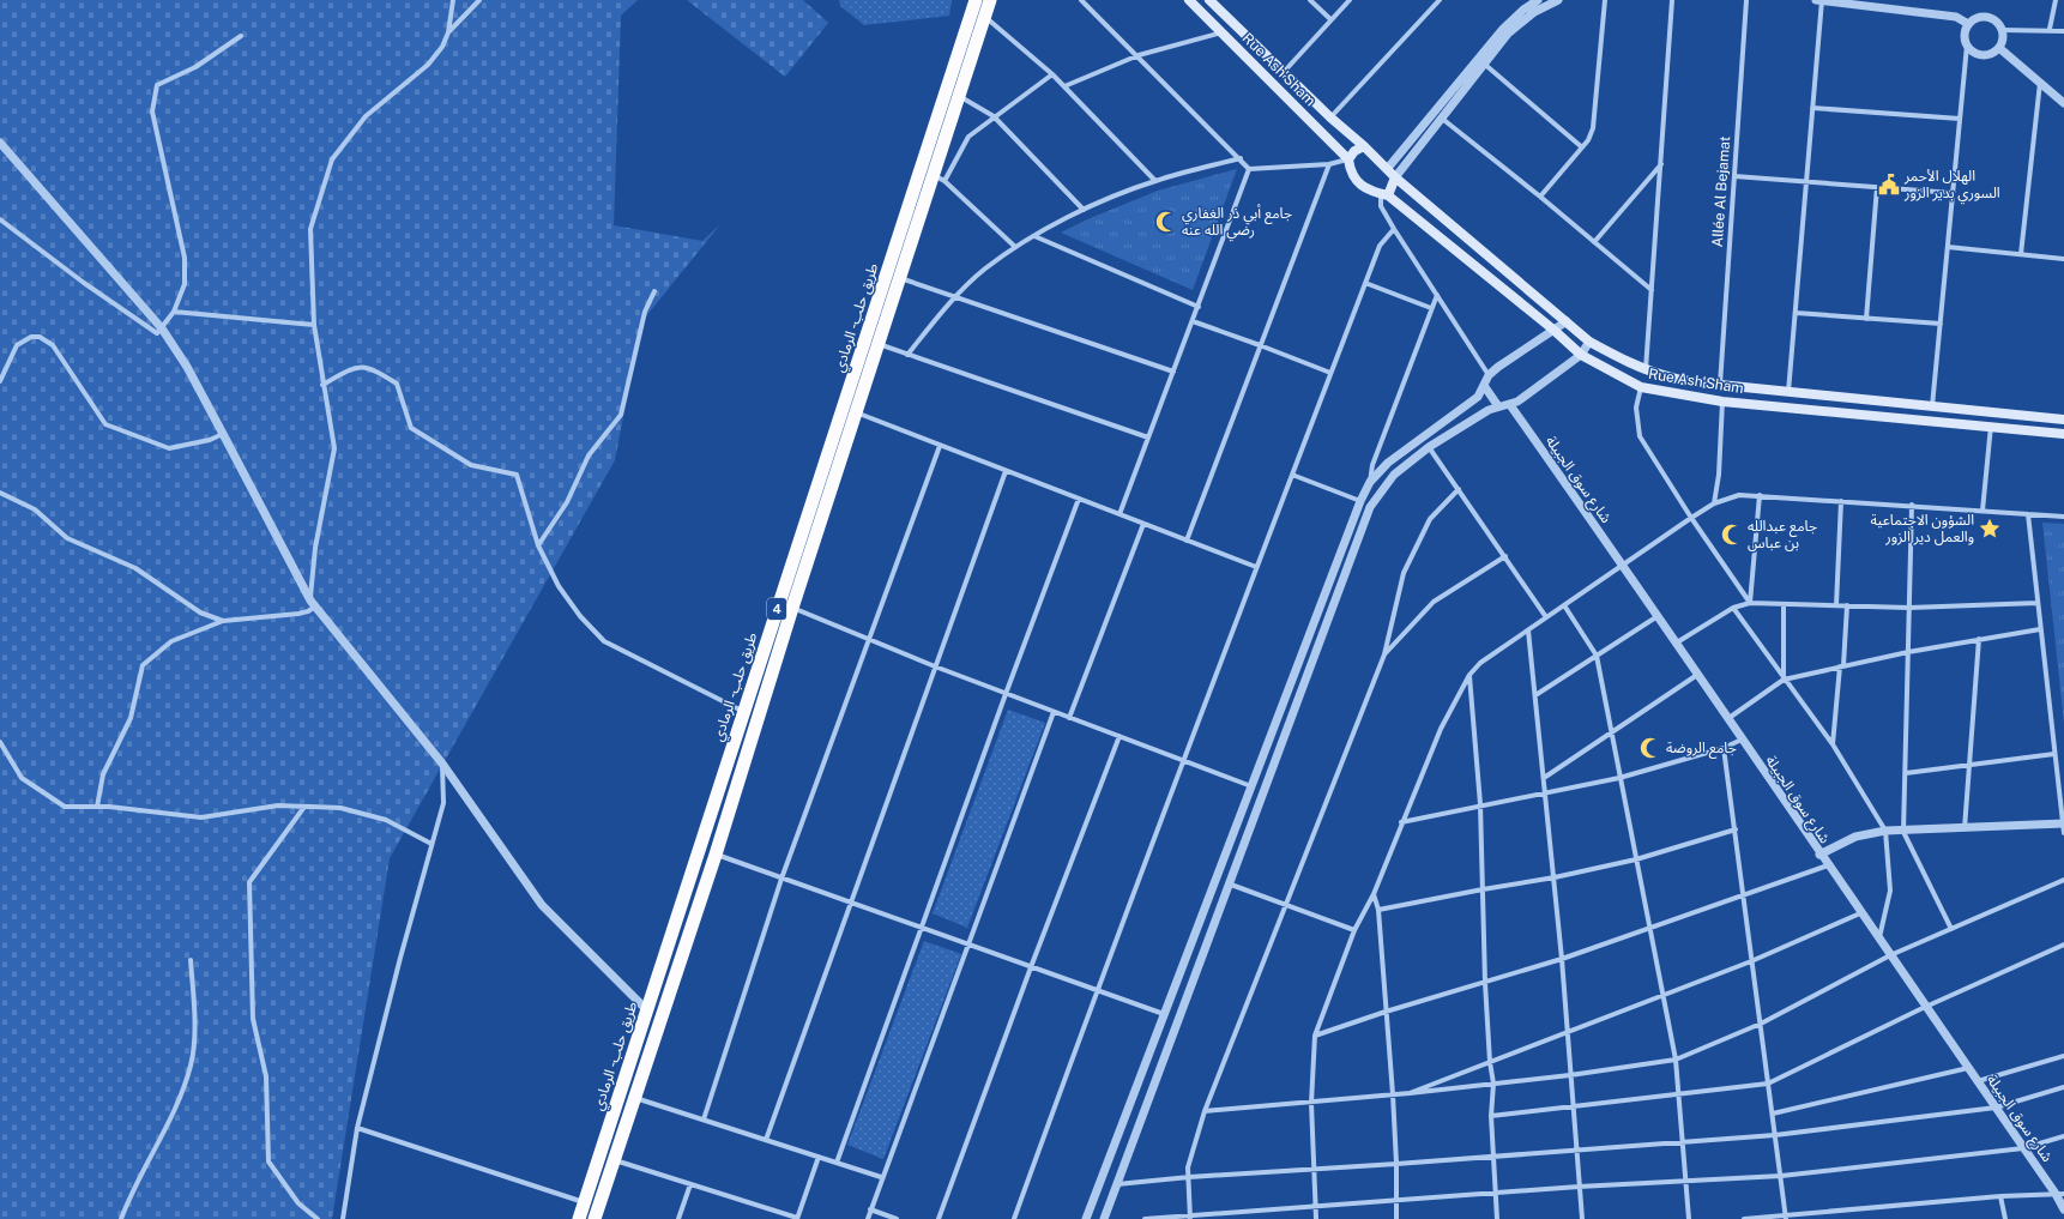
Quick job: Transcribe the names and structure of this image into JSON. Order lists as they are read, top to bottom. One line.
{"streets":{"highway":["طريق حلب - الرمادي","4"],"main road":["Rue Ash'Sham"],"street":["Allée Al Bejamat","شارع سوق الجبيلة"]},"crossings":[["Rue Ash'Sham","Allée Al Bejamat"]],"places":{"public building":["الهلال الأحمر السوري بدير الزور"],"mosque":["جامع أبي ذر الغفاري رضي الله عنه","جامع عبدالله بن عباس","جامع الروضة"],"place":["الشؤون الاجتماعية والعمل دير الزور"]}}
